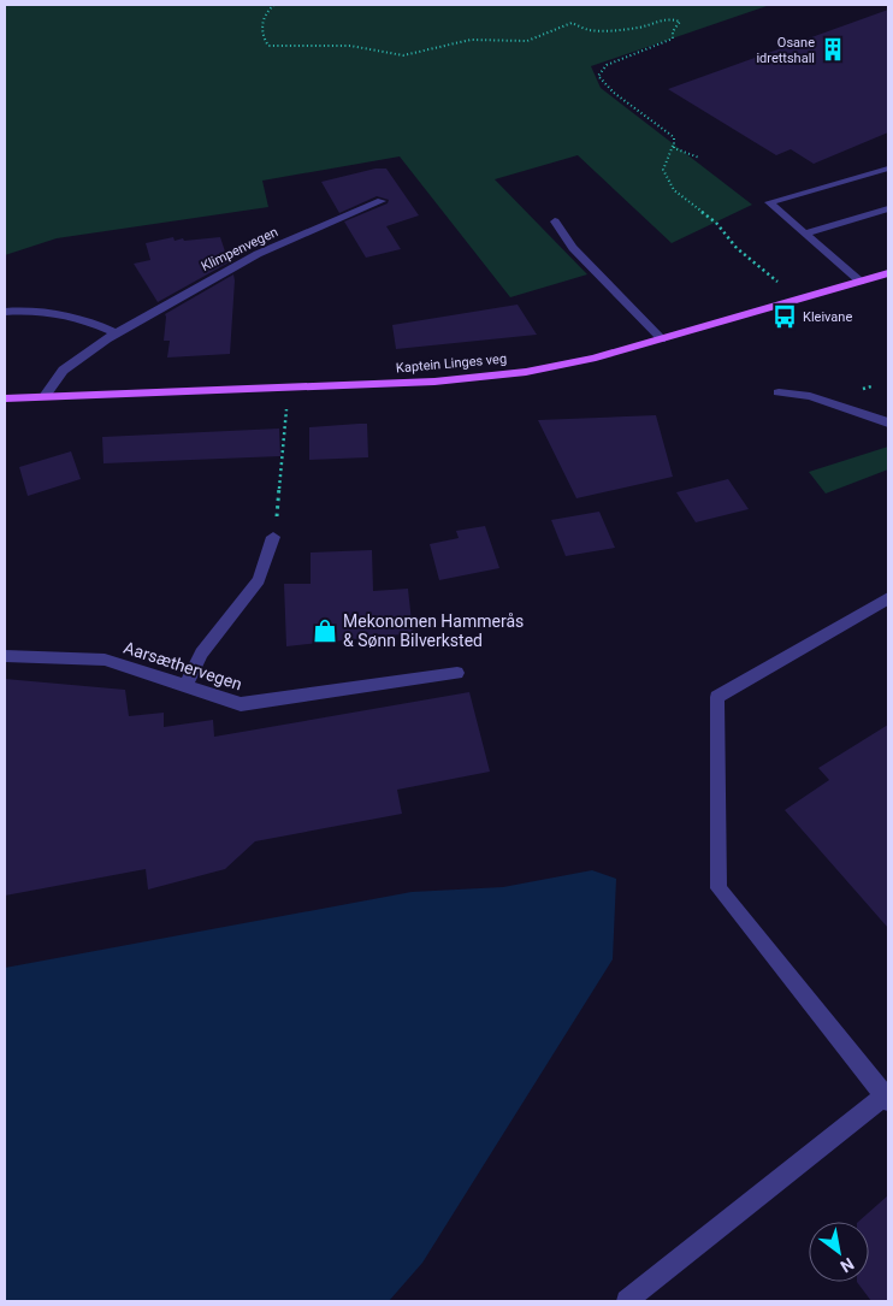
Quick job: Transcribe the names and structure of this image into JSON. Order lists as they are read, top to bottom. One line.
{"streets":{"main road":["Kaptein Linges veg"],"street":["Klimpenvegen","Aarsæthervegen"]},"crossings":[["Klimpenvegen","Kaptein Linges veg"]],"places":{"building":["Osane idrettshall"],"bus stop":["Kleivane"],"shop":["Mekonomen Hammerås & Sønn Bilverksted"]},"north":"bottom right"}
